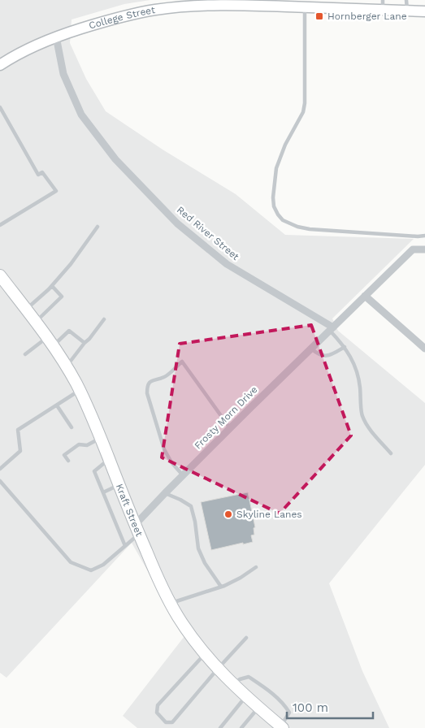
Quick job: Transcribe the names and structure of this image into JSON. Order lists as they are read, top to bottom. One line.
{"streets":{"highway":["Kraft Street"],"main road":["College Street"],"street":["Red River Street","Frosty Morn Drive"]},"crossings":[["College Street","Red River Street"],["Red River Street","Frosty Morn Drive"],["Frosty Morn Drive","Kraft Street"]],"places":{"transit":["Hornberger Lane"],"other":["Skyline Lanes"]},"scale_bar":"100 m"}
